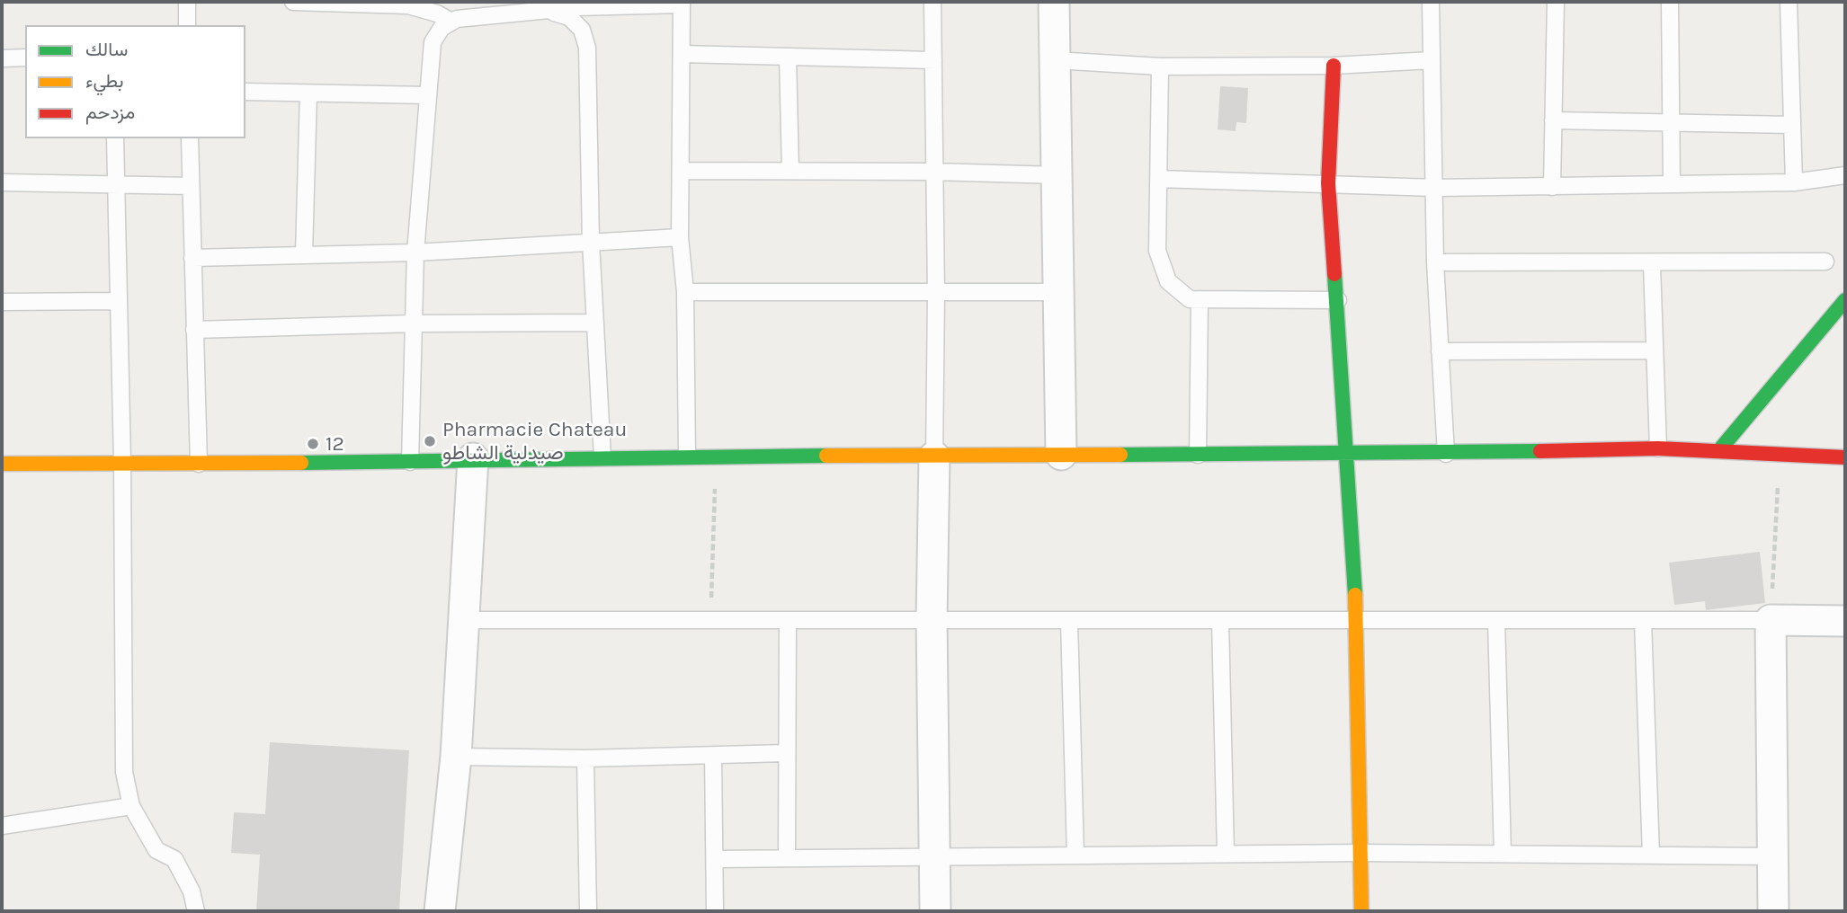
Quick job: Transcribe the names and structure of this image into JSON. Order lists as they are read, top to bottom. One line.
{"places":["Pharmacie Chateau صيدلية الشاطو","12"],"legend":["سالك","بطيء","مزدحم"]}
